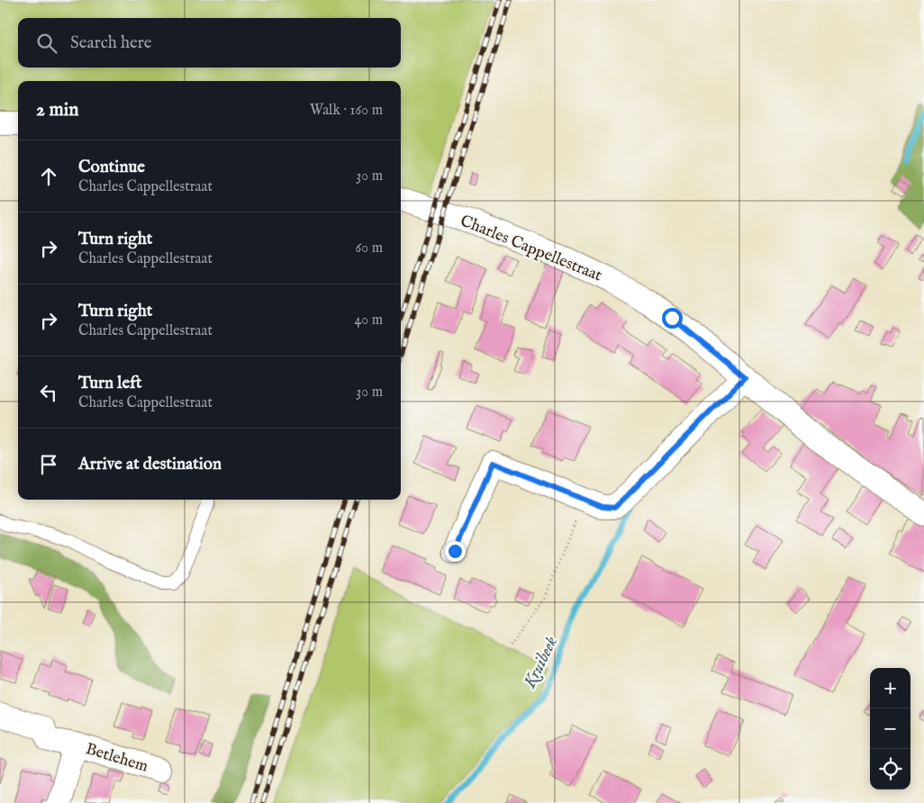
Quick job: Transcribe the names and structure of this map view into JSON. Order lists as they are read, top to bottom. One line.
{"streets":{"street":["Charles Cappellestraat","Betlehem"]},"water":["Kruibeek"],"page":{"search":"Search here","heading":["2 min","Walk · 160 m"],"list":[["Continue","Charles Cappellestraat","30 m"],["Turn right","Charles Cappellestraat","60 m"],["Turn right","Charles Cappellestraat","40 m"],["Turn left","Charles Cappellestraat","30 m"],"Arrive at destination"],"map_buttons":["+","−"]}}
